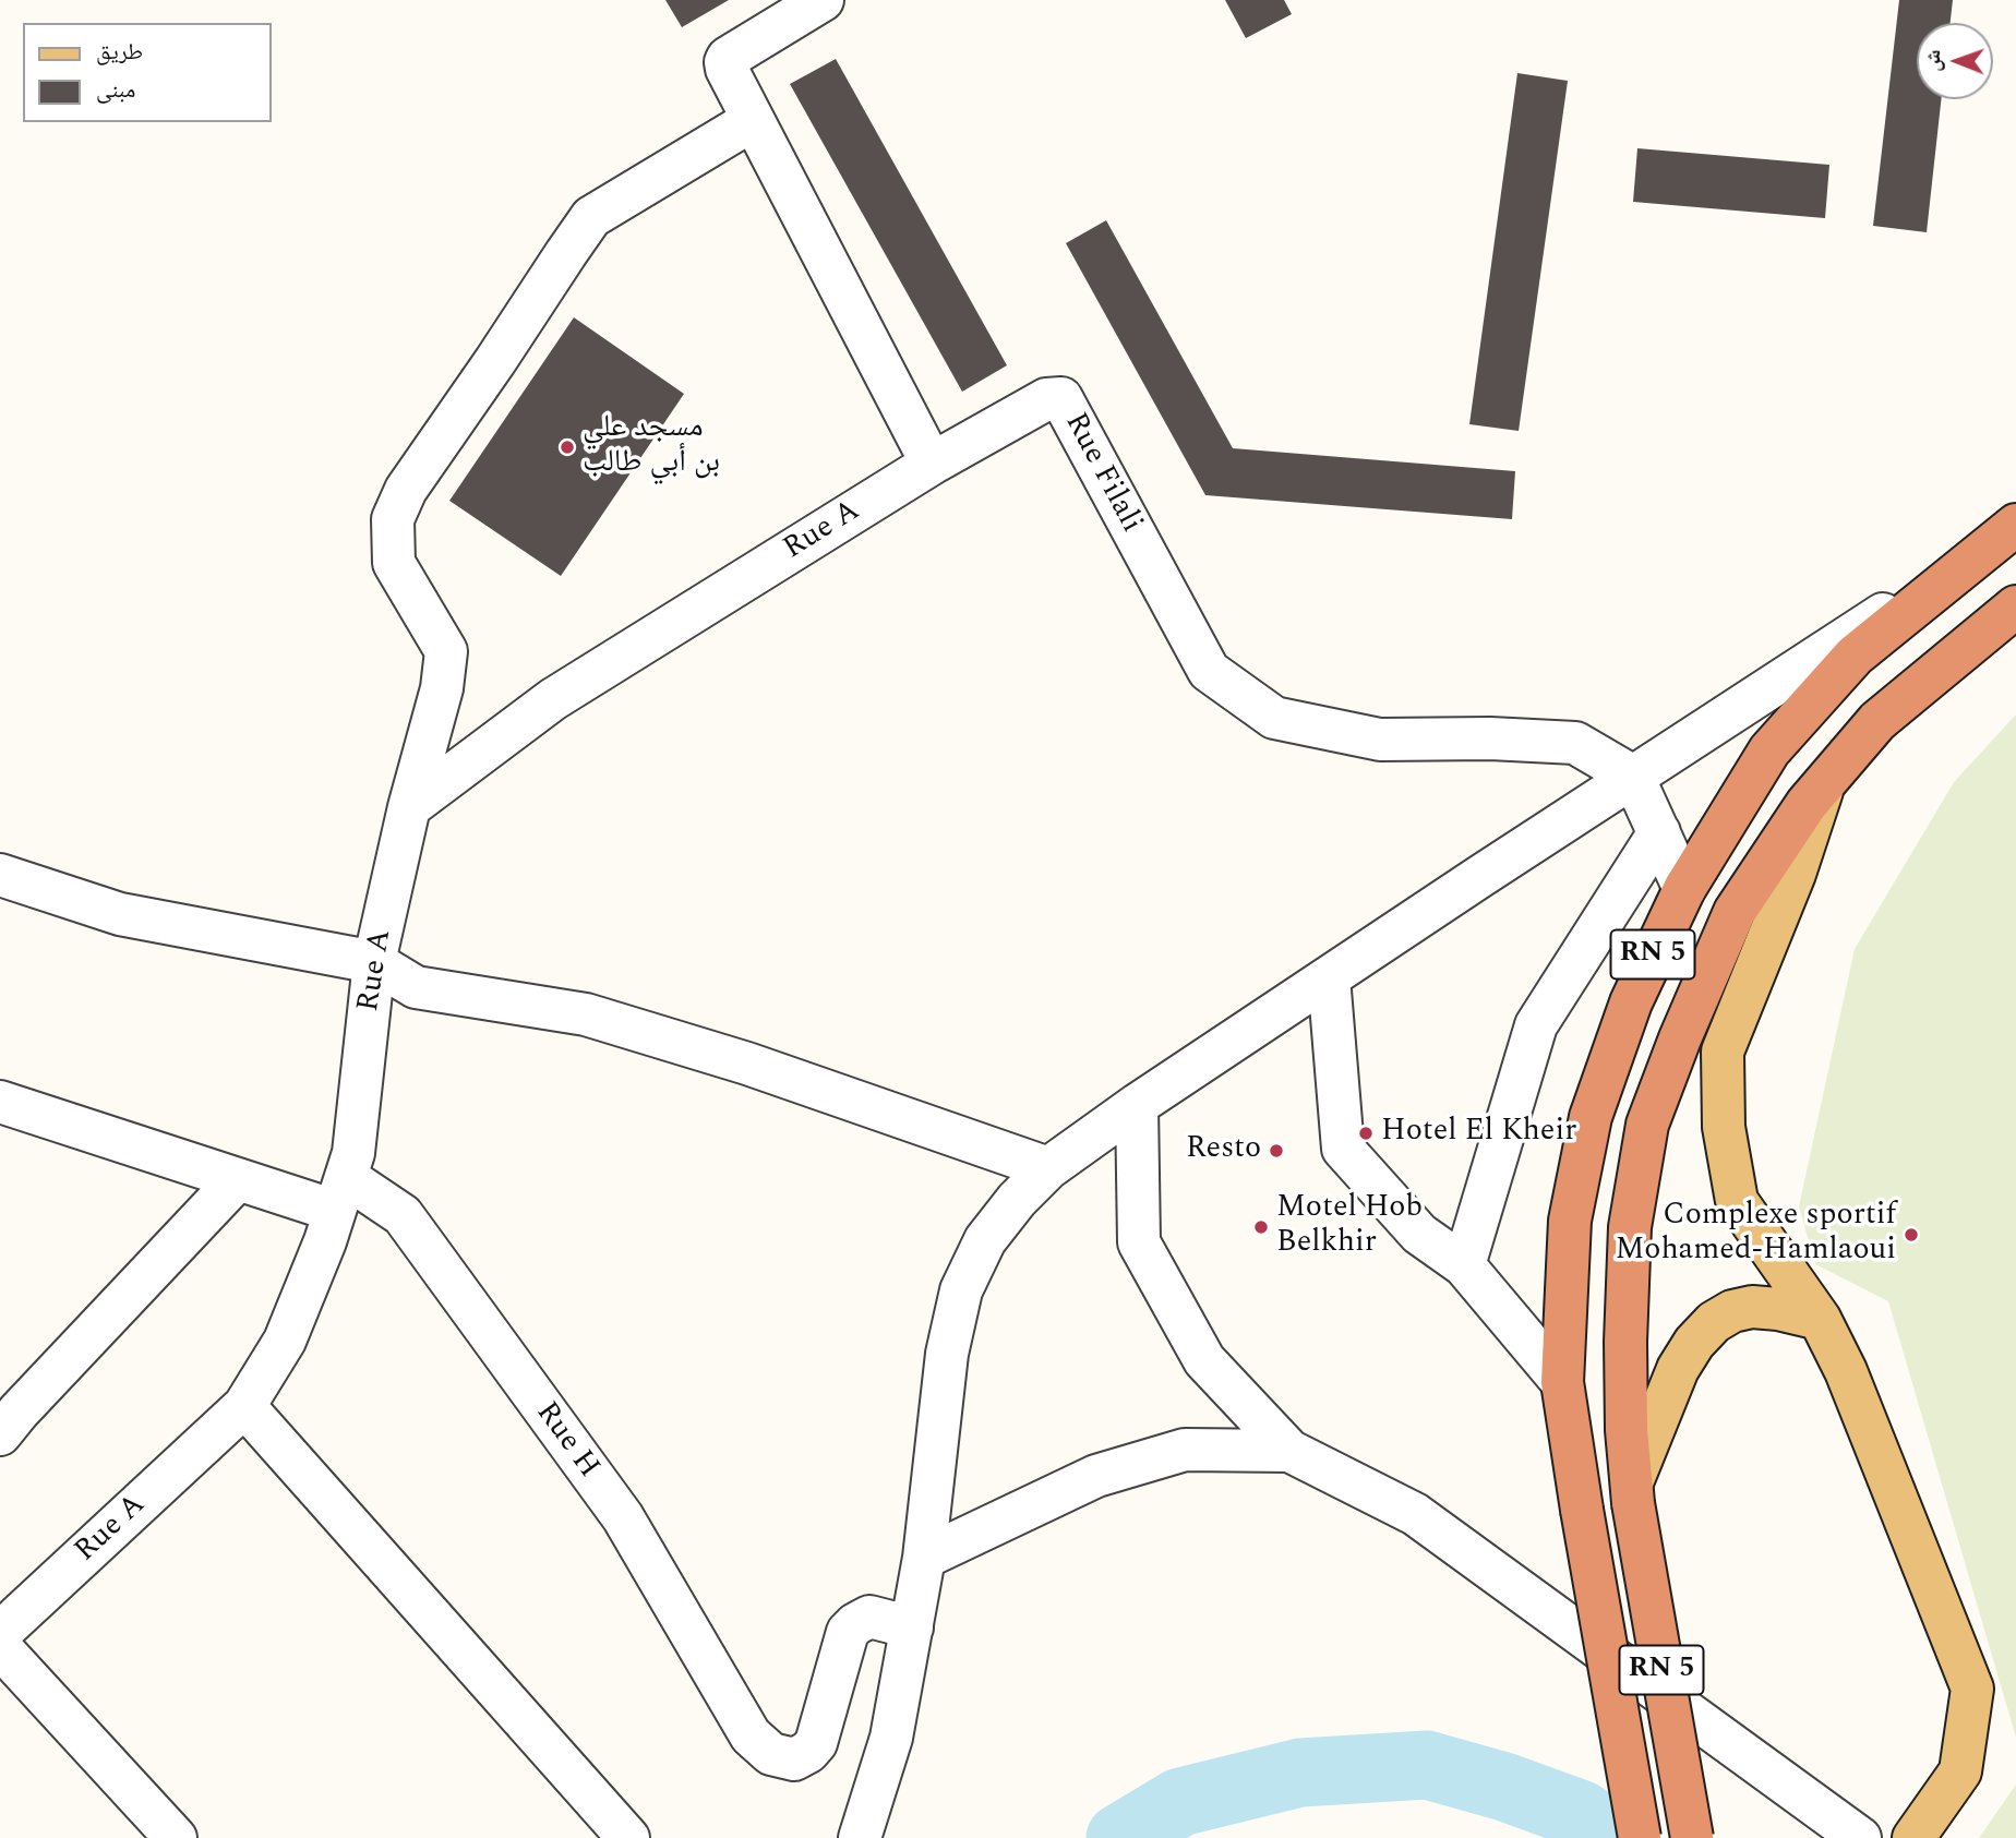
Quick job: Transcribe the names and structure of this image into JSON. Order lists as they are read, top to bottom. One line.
{"streets":{"highway":["RN 5"],"street":["Rue Filali","Rue A","Rue H"]},"crossings":[["Rue Filali","Rue A"],["Rue A","Rue H"]],"places":["مسجد علي بن أبي طالب","Hotel El Kheir","Resto","Motel Hob Belkhir","Complexe sportif Mohamed-Hamlaoui"],"legend":["طريق","مبنى"],"north":"left"}
